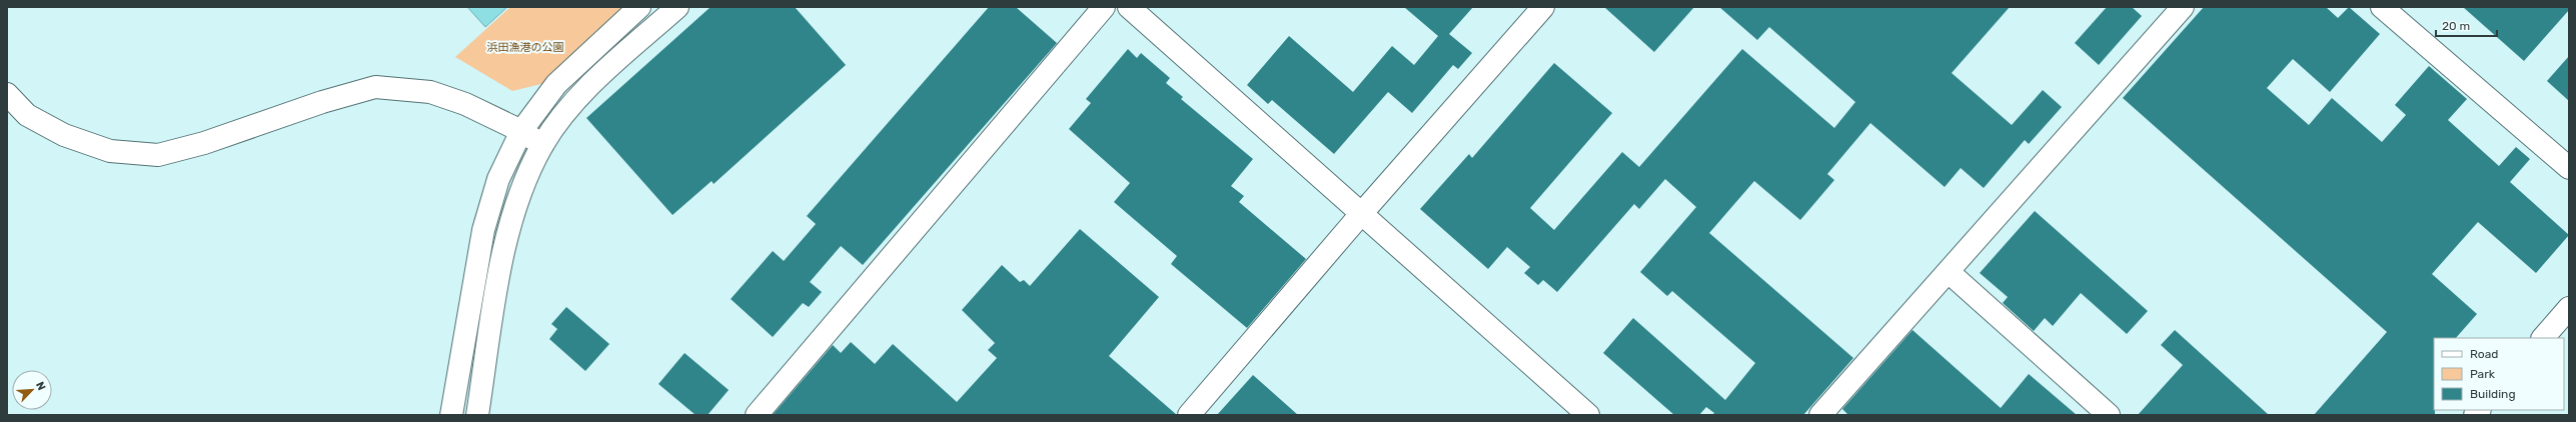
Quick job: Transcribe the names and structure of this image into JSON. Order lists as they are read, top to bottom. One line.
{"parks":["浜田漁港の公園"],"legend":["Road","Park","Building"],"scale_bar":"20 m","north":"top right"}
